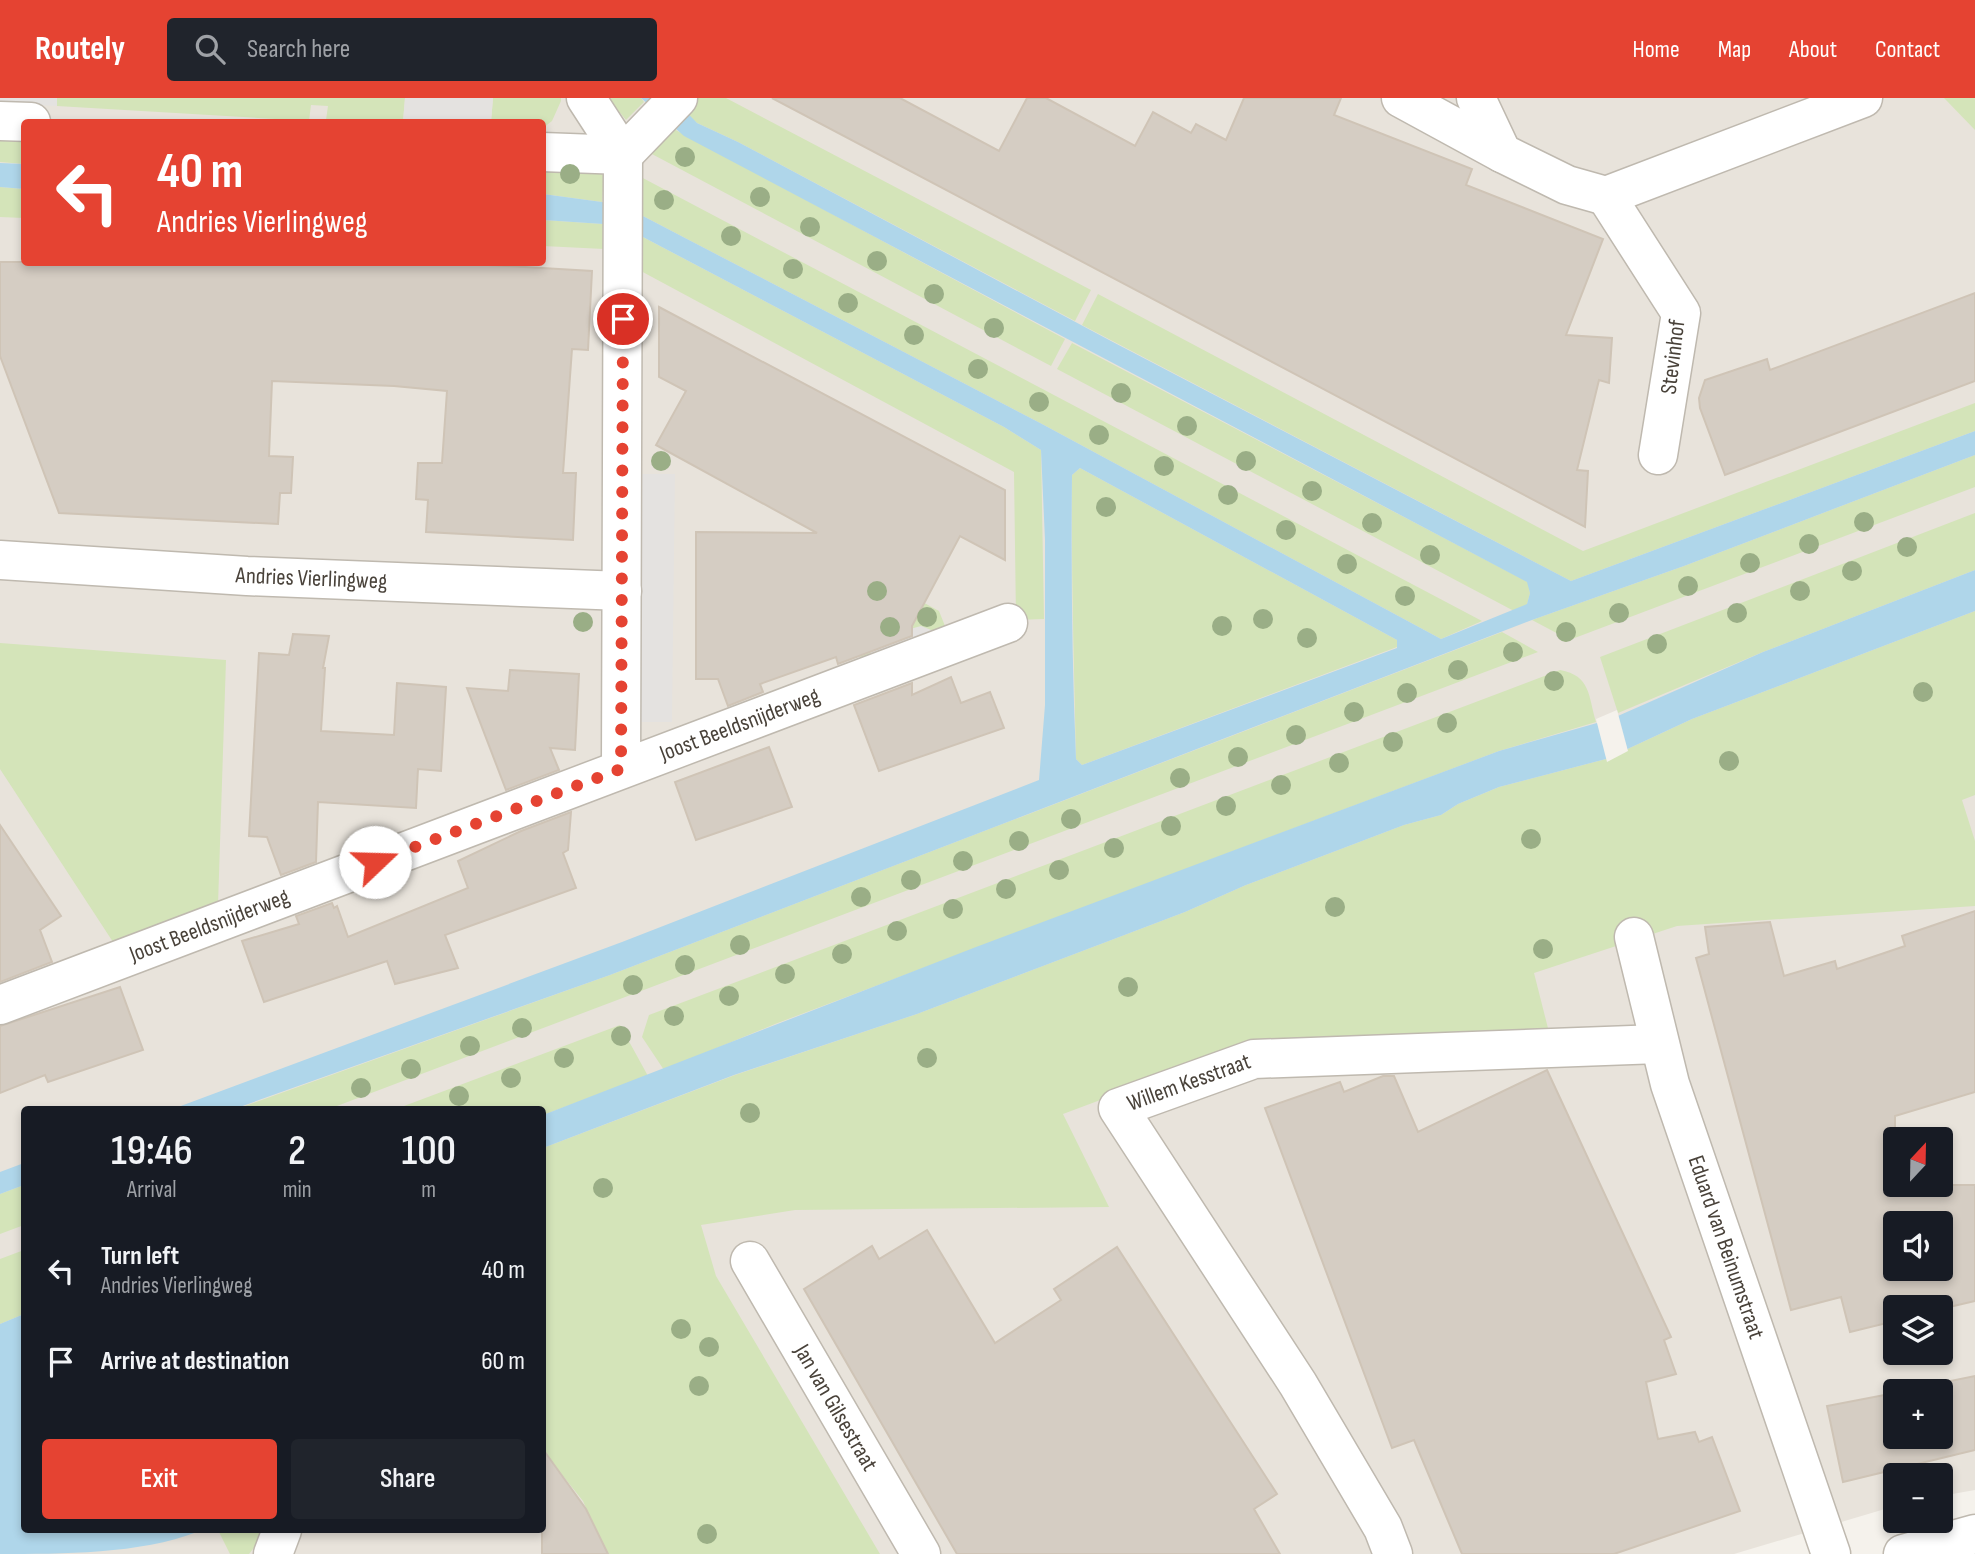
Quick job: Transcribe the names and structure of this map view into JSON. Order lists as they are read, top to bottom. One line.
{"streets":{"street":["Stevinhof","Andries Vierlingweg","Joost Beeldsnijderweg","Willem Kesstraat","Eduard van Beinumstraat","Jan van Gilsestraat"]},"crossings":[["Willem Kesstraat","Eduard van Beinumstraat"]],"north":"top","page":{"header":"Routely","search":"Search here","nav":["Home","Map","About","Contact"],"turn":["40 m","Andries Vierlingweg"],"eta":["19:46","Arrival","2","min","100","m"],"map_buttons":["+","−"],"list":[{"name":"Turn left","note":"Andries Vierlingweg","value":"40 m"},{"name":"Arrive at destination","value":"60 m"}],"buttons":["Exit","Share"]}}
